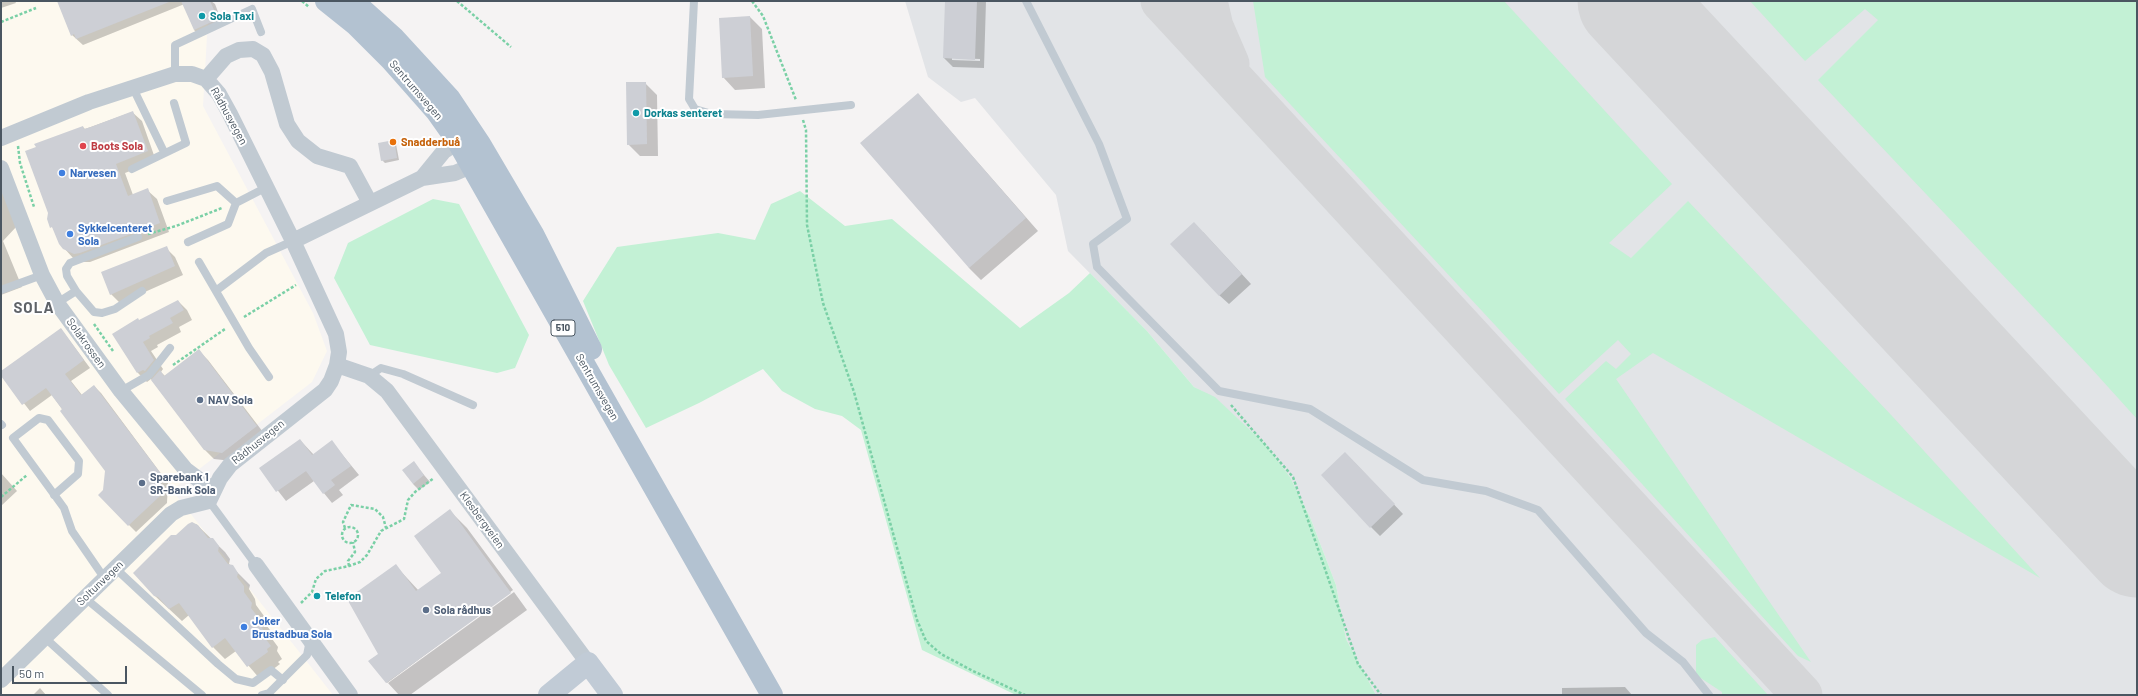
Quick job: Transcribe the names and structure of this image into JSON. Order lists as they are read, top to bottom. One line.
{"streets":{"main road":["Sentrumsvegen","510"],"street":["Rådhusvegen","Solakrossen","Klesbergveien","Soltunvegen"]},"crossings":[["Rådhusvegen","Solakrossen"],["Rådhusvegen","Klesbergveien"],["Rådhusvegen","Soltunvegen"],["Solakrossen","Soltunvegen"]],"districts":["SOLA"],"places":["Sola Taxi","Dorkas senteret","Snadderbuå","Boots Sola","Narvesen","Sykkelcenteret Sola","NAV Sola","Sparebank 1 SR-Bank Sola","Telefon","Sola rådhus","Joker Brustadbua Sola"],"scale_bar":"50 m"}
